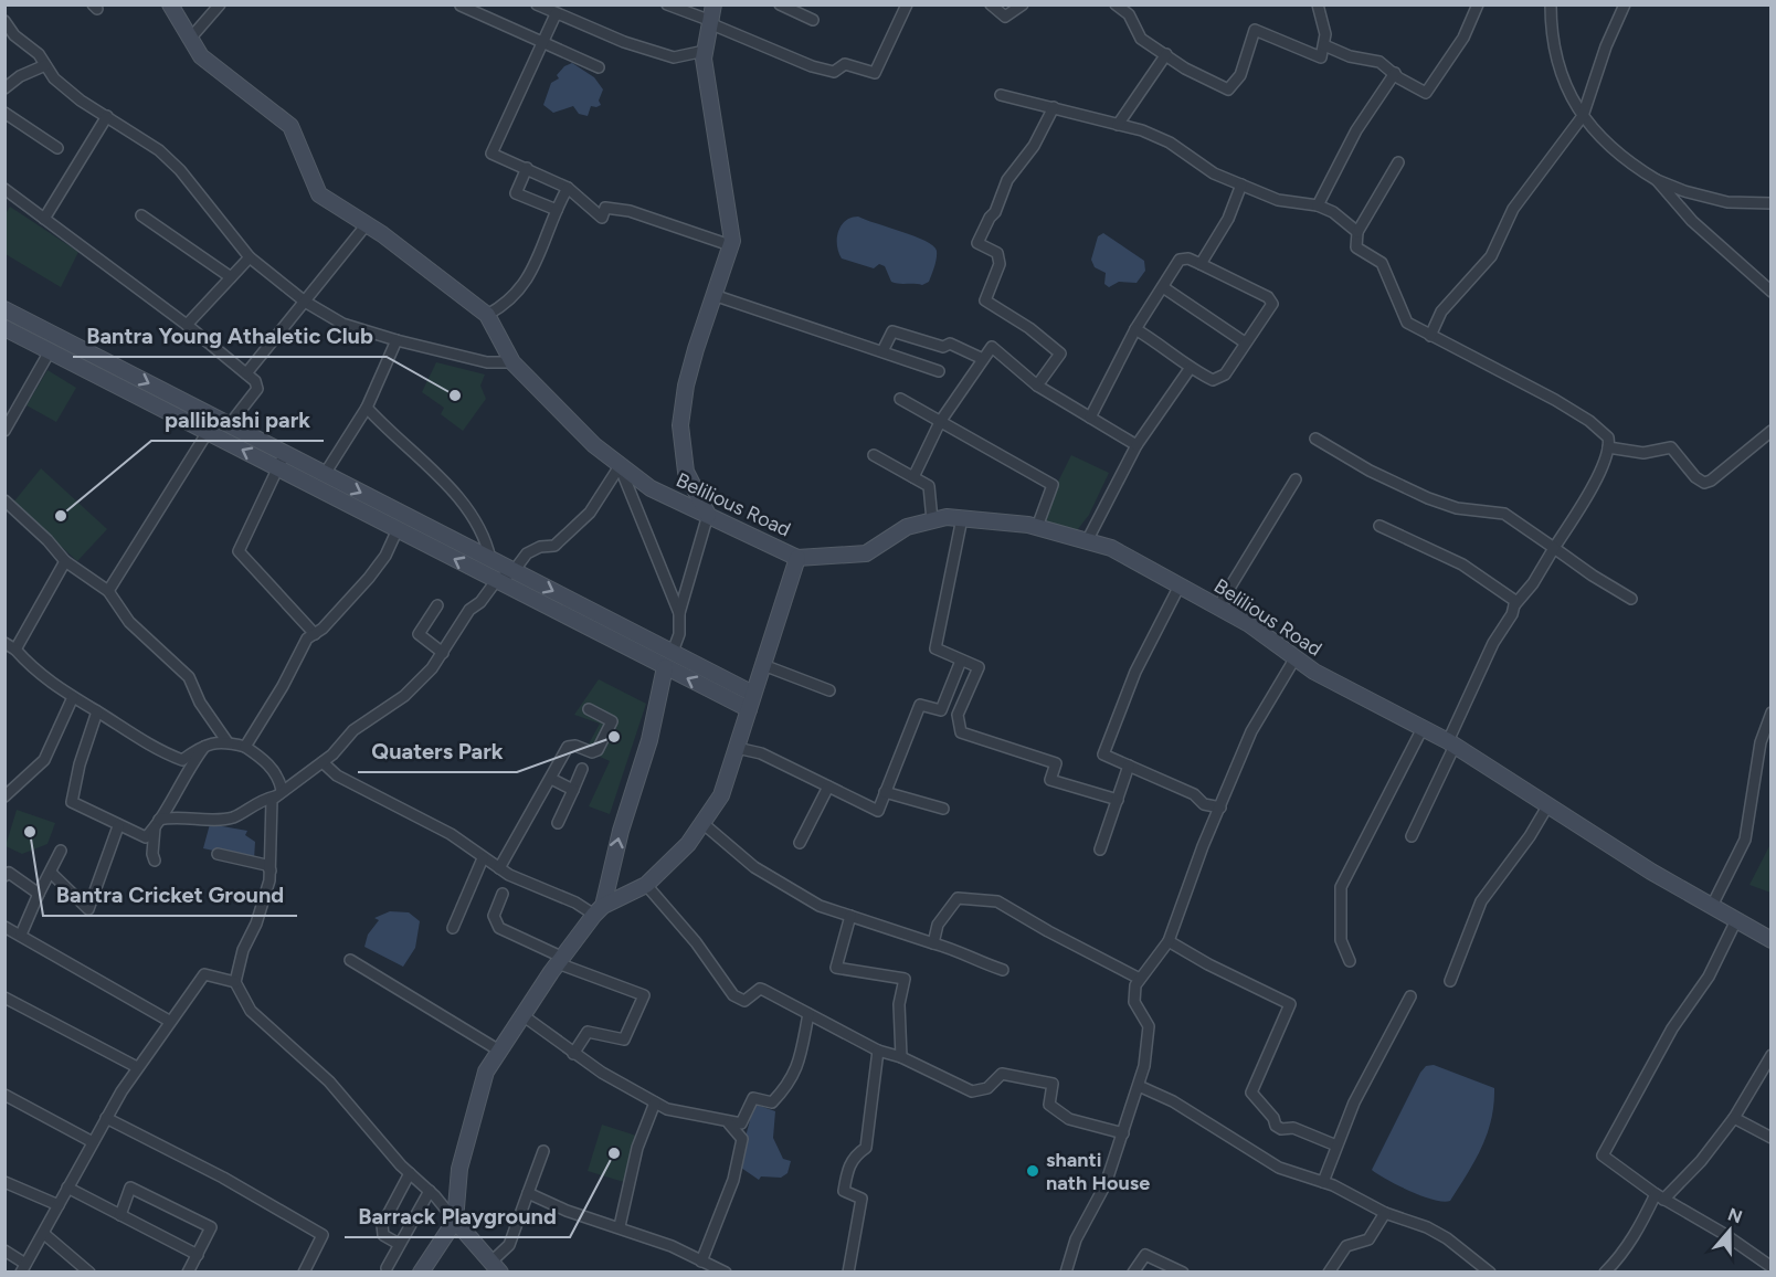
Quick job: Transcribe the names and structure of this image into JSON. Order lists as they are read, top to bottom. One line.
{"streets":{"main road":["Belilious Road"]},"places":["Bantra Young Athaletic Club","pallibashi park","Quaters Park","Bantra Cricket Ground","Barrack Playground","shanti nath House"],"north":"top"}
